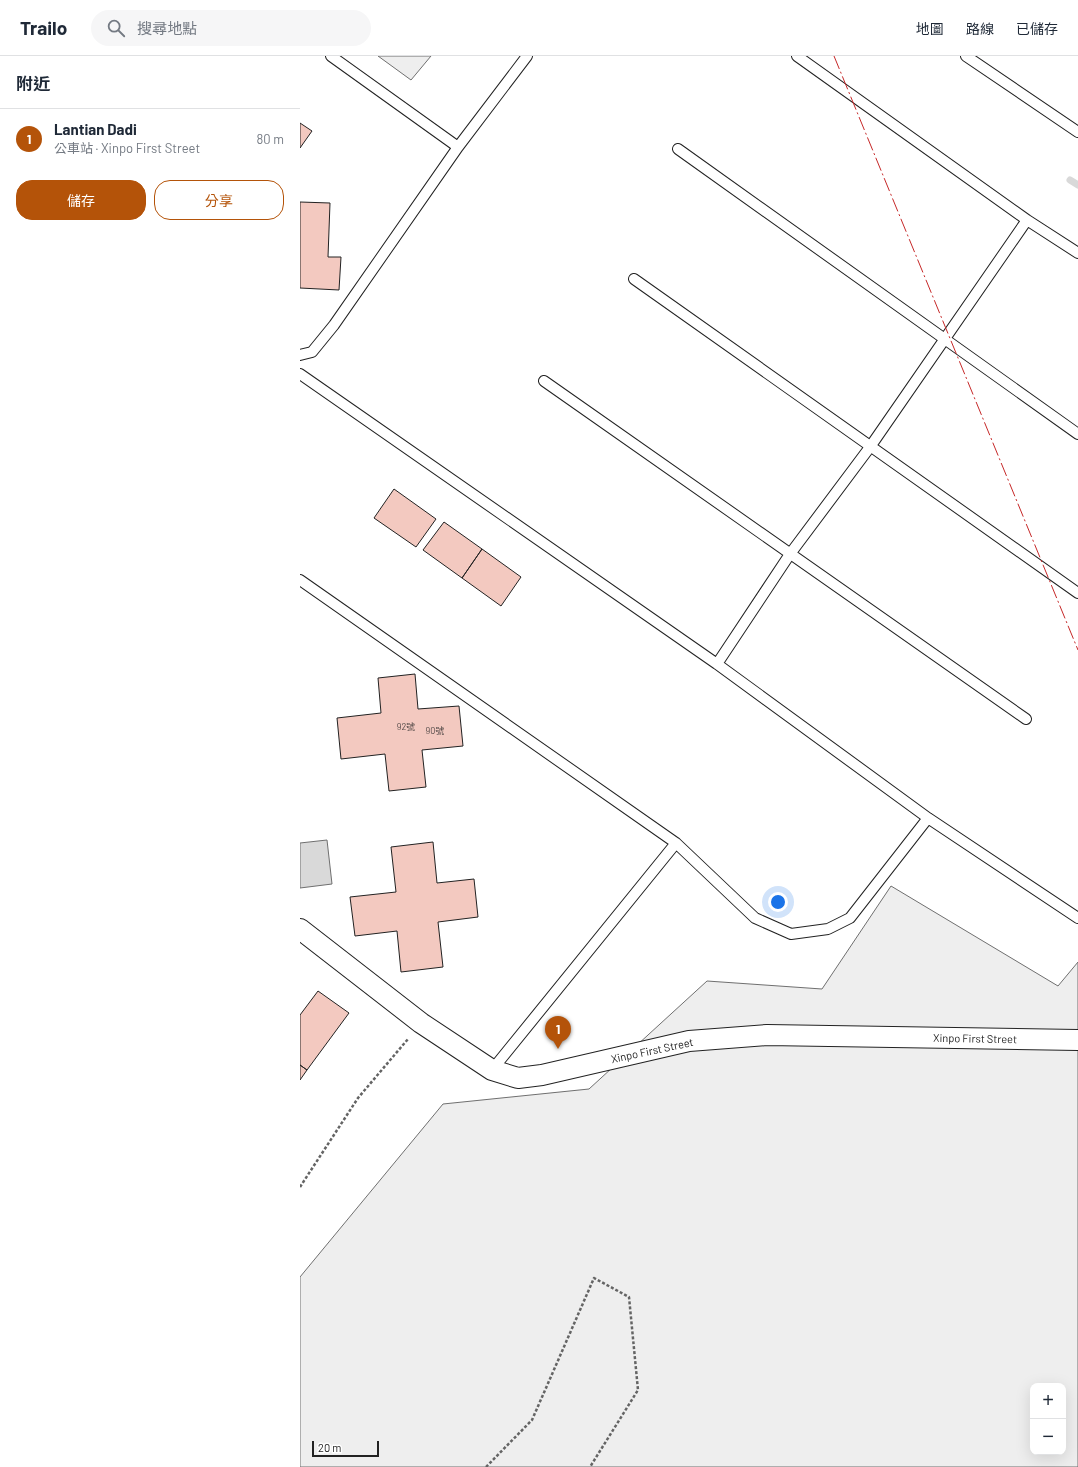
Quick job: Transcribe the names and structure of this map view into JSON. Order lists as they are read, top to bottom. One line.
{"streets":{"street":["Xinpo First Street"]},"house_numbers":["92號","90號"],"scale_bar":"20 m","page":{"header":"Trailo","search":"搜尋地點","nav":["地圖","路線","已儲存"],"heading":"附近","list":[{"mark":"1","name":"Lantian Dadi","note":"公車站 · Xinpo First Street","value":"80 m"}],"buttons":["儲存","分享"],"pins":"1","map_buttons":["+","−"],"scale":"20 m"}}
